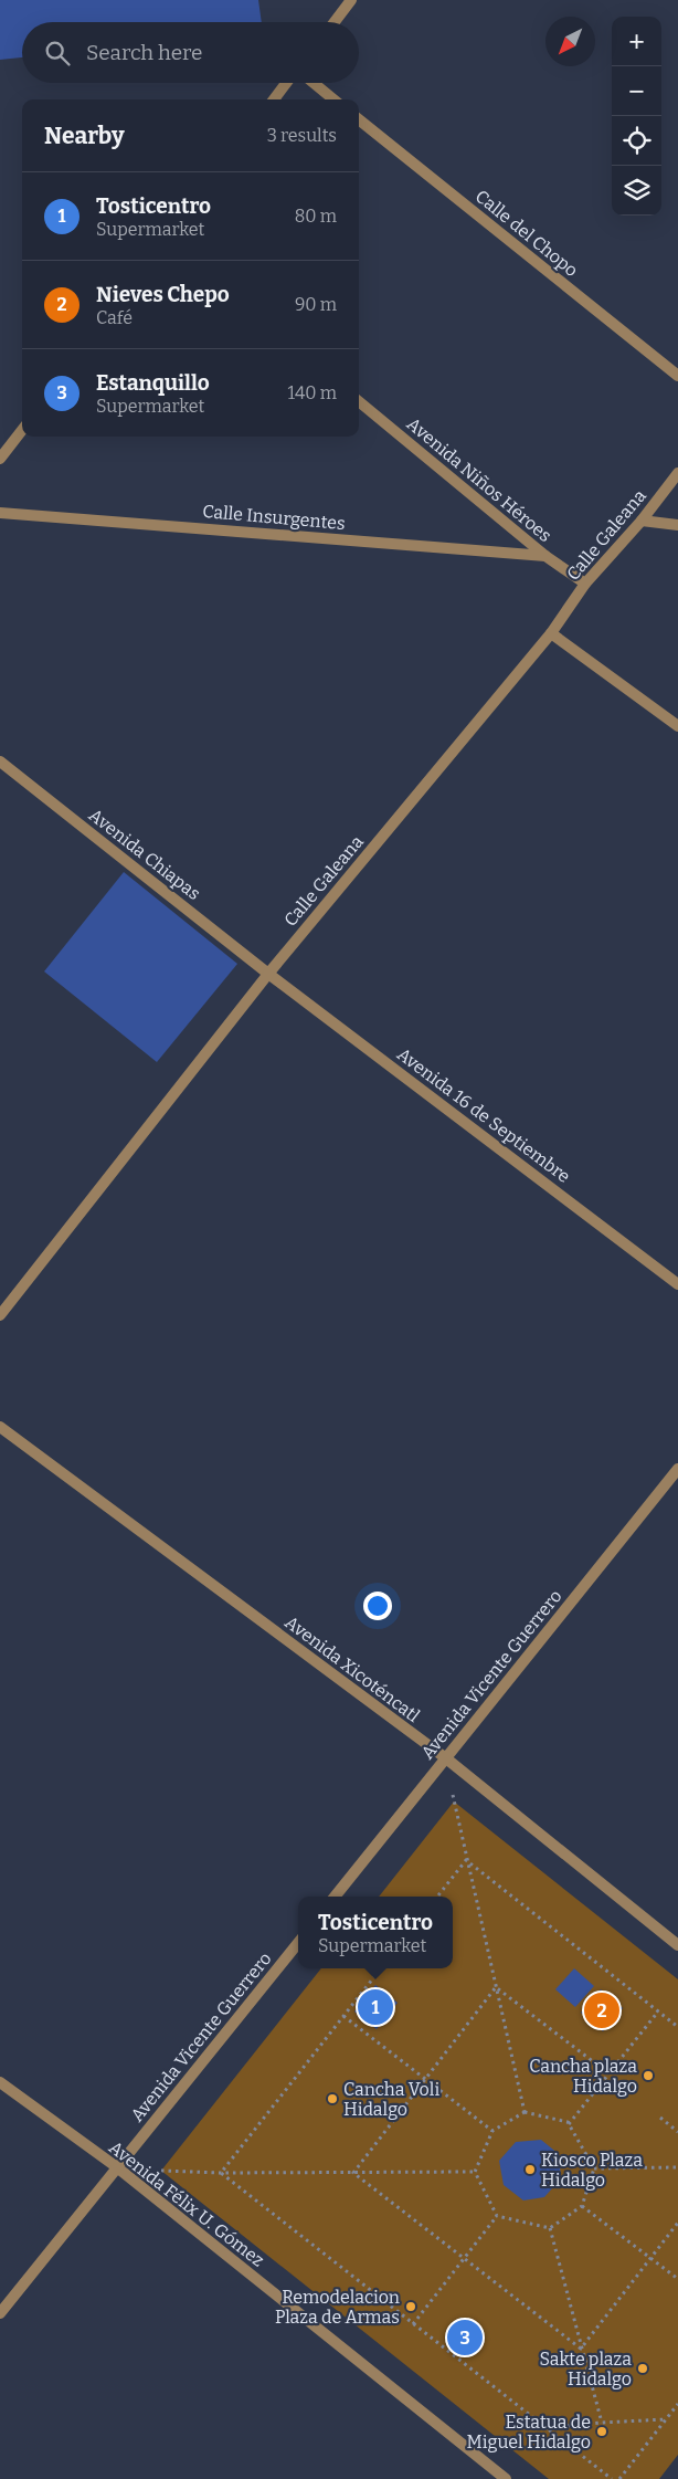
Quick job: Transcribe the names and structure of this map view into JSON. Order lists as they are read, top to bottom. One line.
{"streets":{"street":["Calle del Chopo","Avenida Niños Héroes","Calle Insurgentes","Calle Galeana","Avenida Chiapas","Avenida 16 de Septiembre","Avenida Xicoténcatl","Avenida Vicente Guerrero","Avenida Félix U. Gómez"]},"crossings":[["Avenida Niños Héroes","Calle Insurgentes"],["Avenida Niños Héroes","Calle Galeana"],["Calle Galeana","Avenida Chiapas"],["Calle Galeana","Avenida 16 de Septiembre"],["Avenida Chiapas","Avenida 16 de Septiembre"],["Avenida Xicoténcatl","Avenida Vicente Guerrero"],["Avenida Vicente Guerrero","Avenida Félix U. Gómez"]],"places":["Cancha plaza Hidalgo","Cancha Voli Hidalgo","Kiosco Plaza Hidalgo","Remodelacion Plaza de Armas","Sakte plaza Hidalgo","Estatua de Miguel Hidalgo"],"north":"bottom left","page":{"map_buttons":["+","−"],"search":"Search here","heading":["Nearby","3 results"],"list":[{"mark":"1","name":"Tosticentro","note":"Supermarket","value":"80 m"},{"mark":"2","name":"Nieves Chepo","note":"Café","value":"90 m"},{"mark":"3","name":"Estanquillo","note":"Supermarket","value":"140 m"}],"popup":["Tosticentro","Supermarket"],"pins":["1","2","3"]}}
